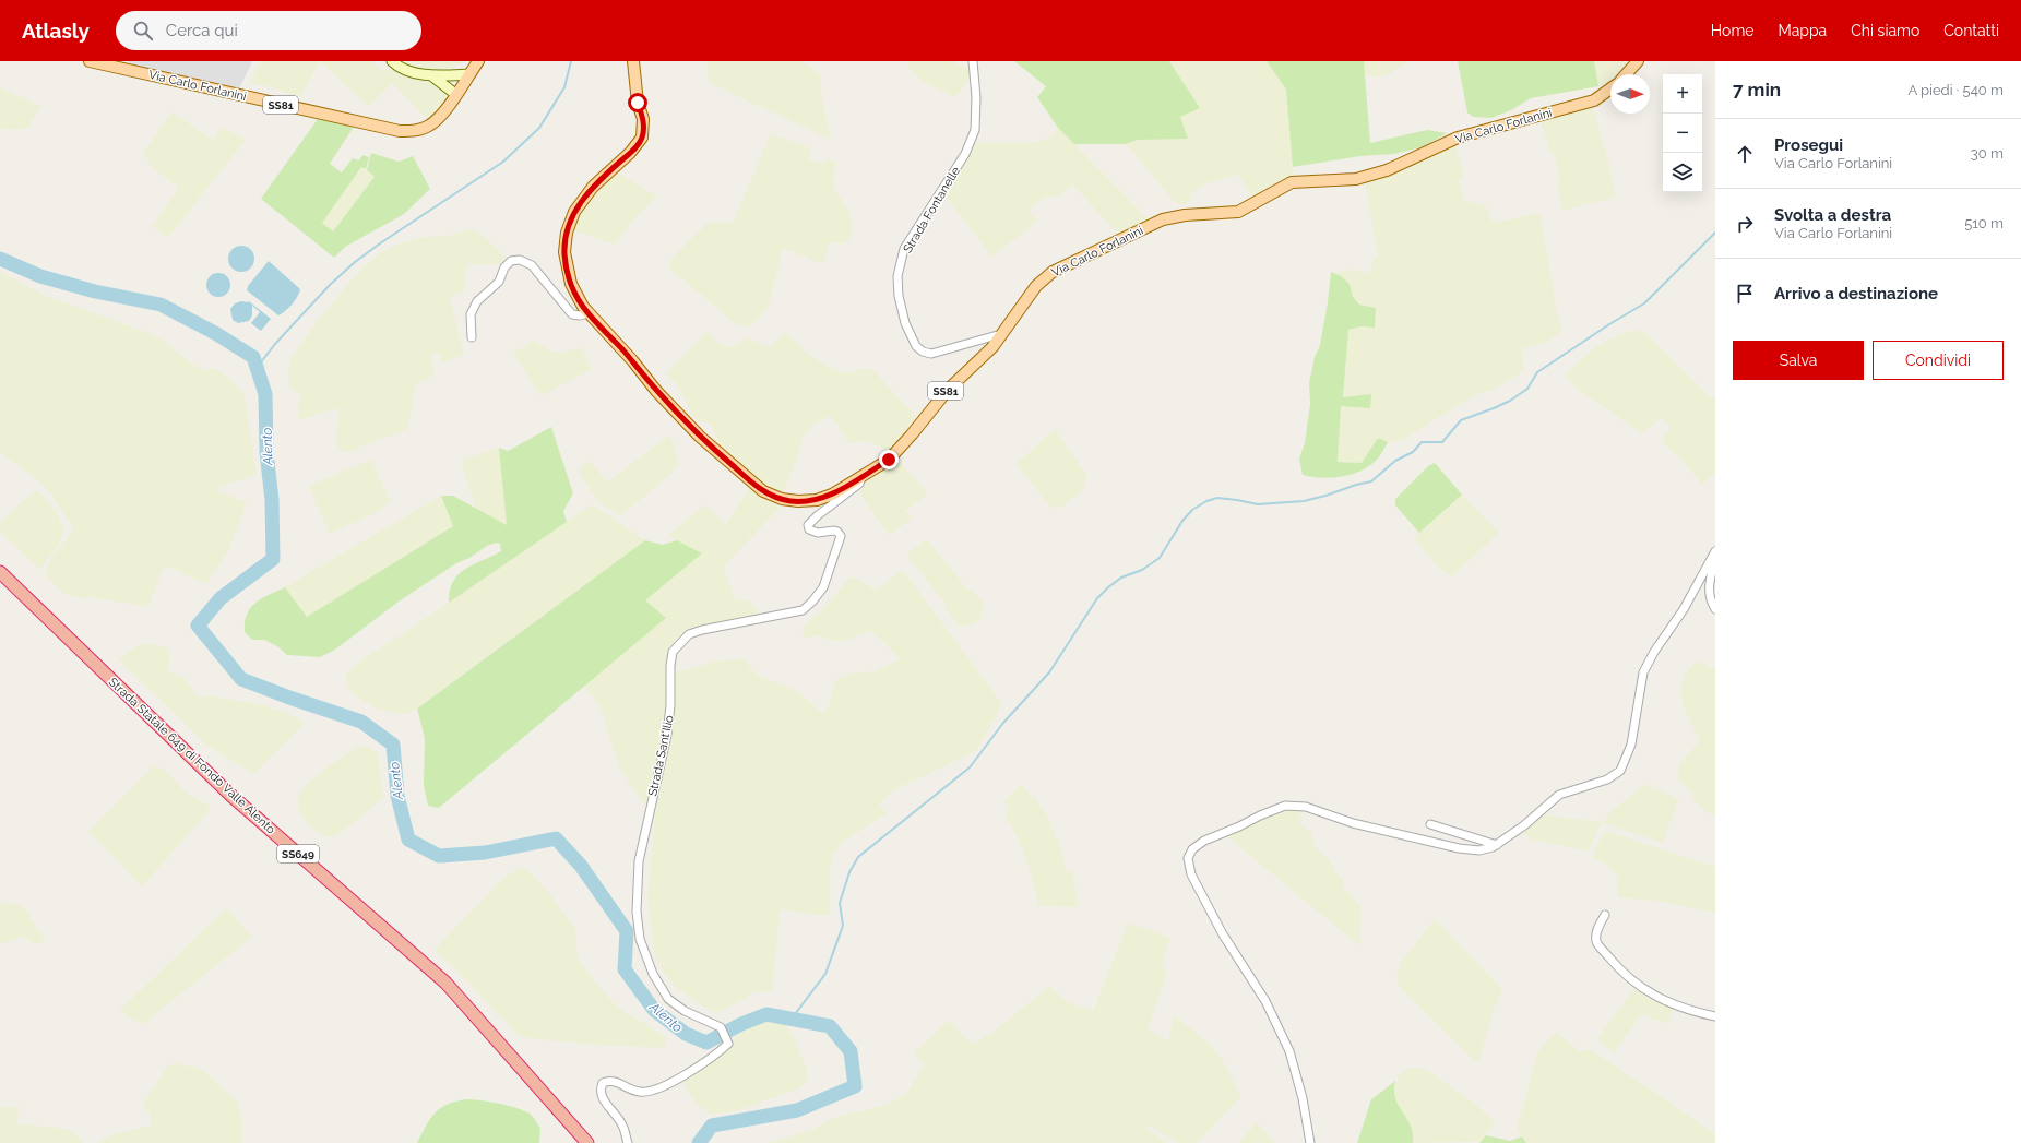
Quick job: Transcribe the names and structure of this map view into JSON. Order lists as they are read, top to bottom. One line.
{"streets":{"highway":["Strada Statale 649 di Fondo Valle Alento","SS649"],"main road":["Via Carlo Forlanini","SS81"],"street":["Strada Fontanelle","Strada Sant'Ilio"]},"crossings":[["Via Carlo Forlanini","Strada Fontanelle"],["Via Carlo Forlanini","Strada Sant'Ilio"]],"water":["Alento"],"north":"right","page":{"header":"Atlasly","search":"Cerca qui","nav":["Home","Mappa","Chi siamo","Contatti"],"heading":["7 min","A piedi · 540 m"],"map_buttons":["+","−"],"list":[["Prosegui","Via Carlo Forlanini","30 m"],["Svolta a destra","Via Carlo Forlanini","510 m"],"Arrivo a destinazione"],"buttons":["Salva","Condividi"]}}
